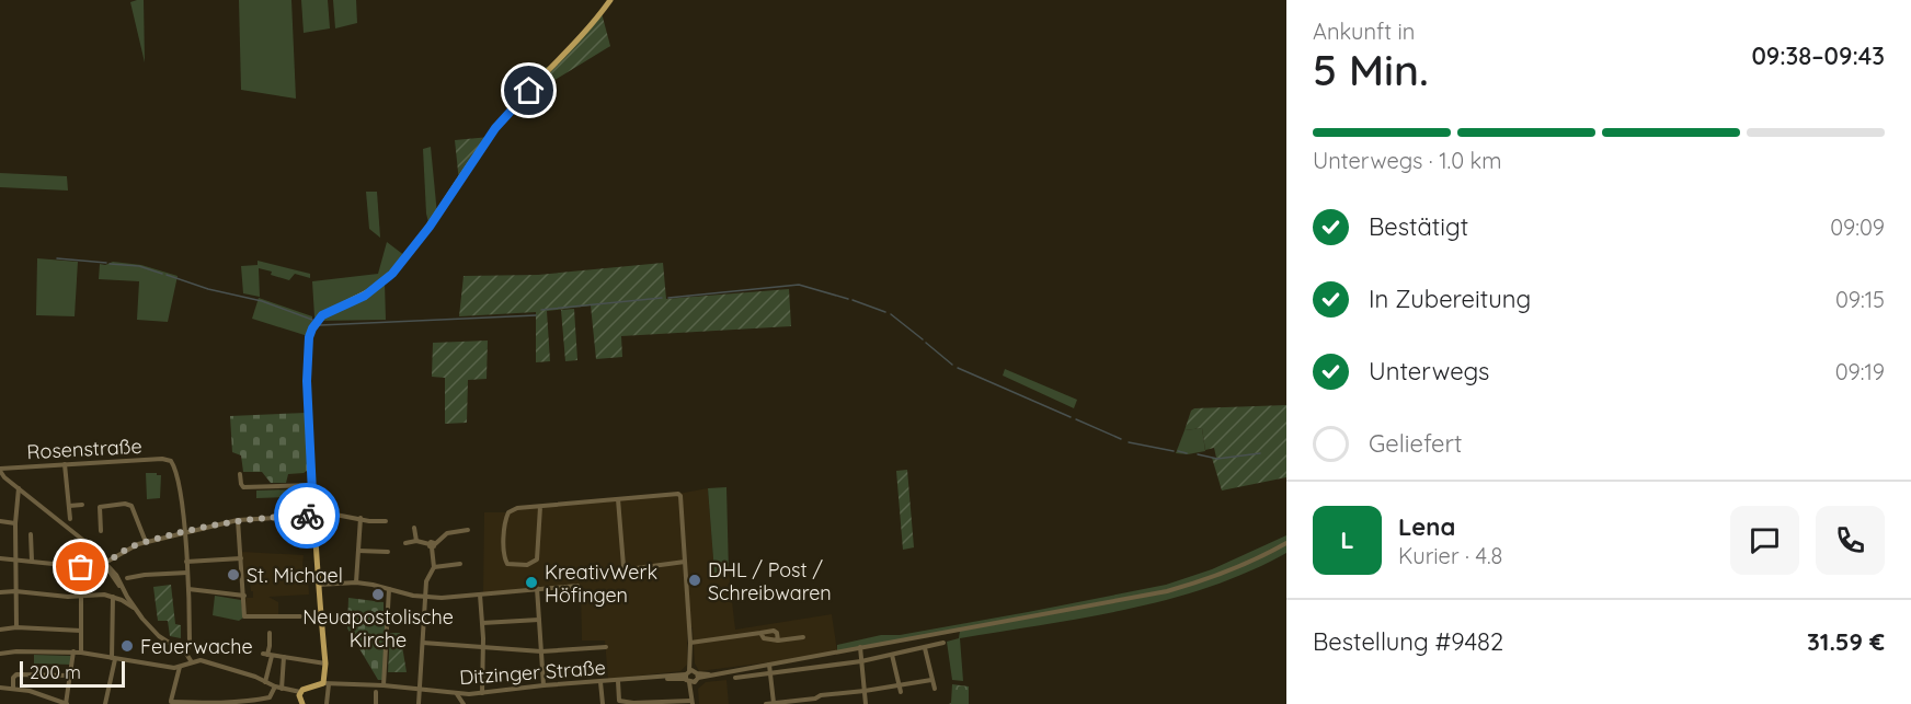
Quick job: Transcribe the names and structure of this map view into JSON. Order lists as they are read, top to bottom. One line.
{"streets":{"street":["Rosenstraße","Ditzinger Straße"]},"places":["St. Michael","DHL / Post / Schreibwaren","KreativWerk Höfingen","Neuapostolische Kirche","Feuerwache"],"scale_bar":"200 m","page":{"heading":["5 Min.","Ankunft in","09:38–09:43"],"panel":["Lena","Kurier · 4.8","Bestellung #9482","31.59 €"],"bar":"Unterwegs · 1.0 km","list":[["Bestätigt","09:09"],["In Zubereitung","09:15"],["Unterwegs","09:19"],"Geliefert"],"round":"L","scale":"200 m"}}
